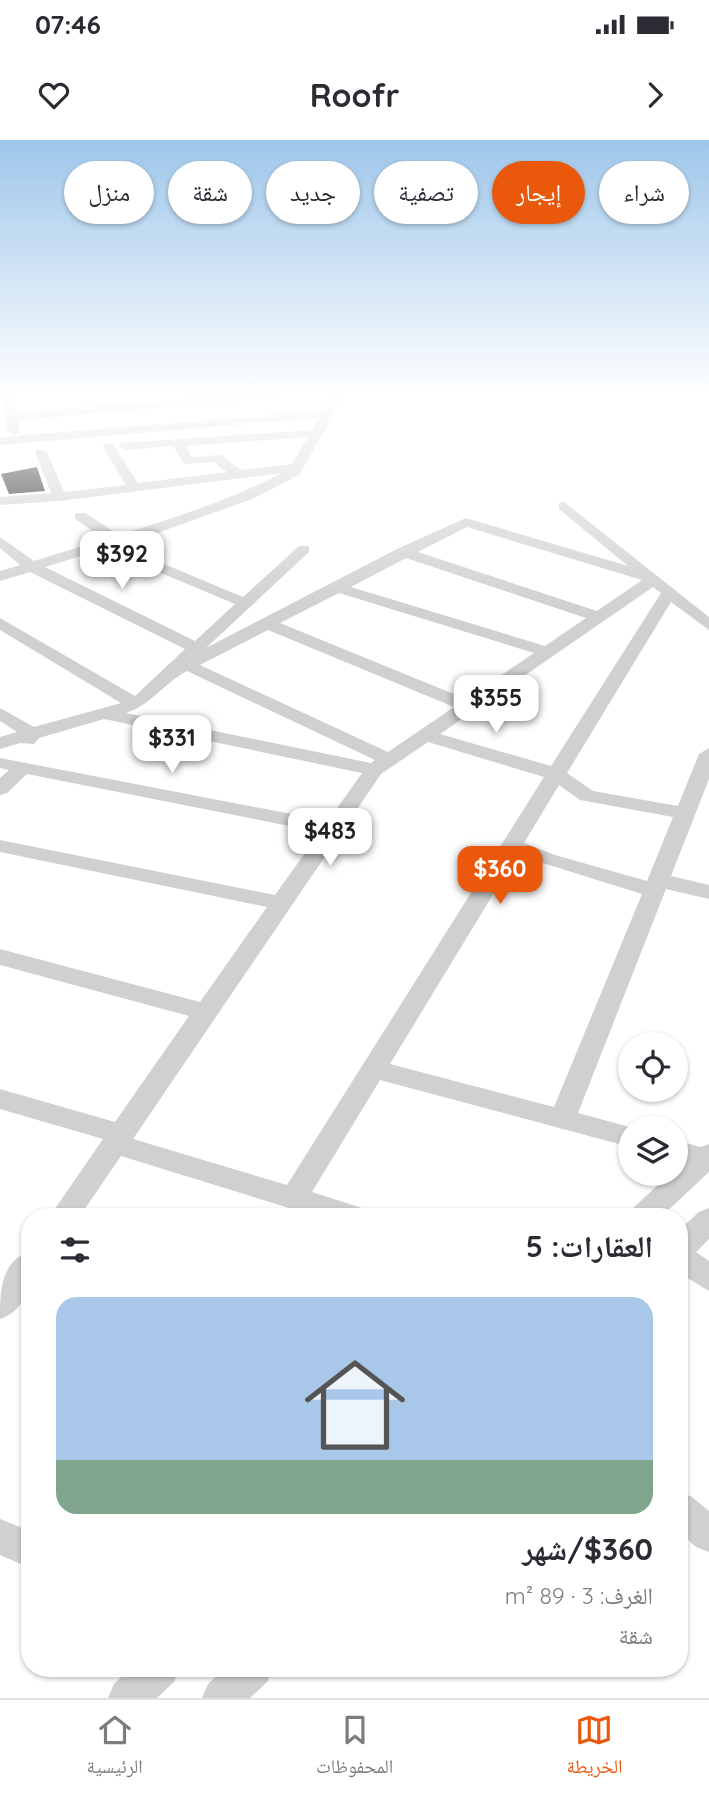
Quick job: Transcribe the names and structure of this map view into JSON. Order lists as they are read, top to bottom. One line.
{"page":{"status":"07:46","header":"Roofr","chip":["شراء","إيجار","تصفية","جديد","شقة","منزل"],"price":["$392","$355","$331","$483","$360"],"heading":"العقارات: 5","list":[{"name":"$360/شهر","note":"الغرف: 3 · 89 m² · شقة"}],"tabs":["الخريطة","المحفوظات","الرئيسية"]}}
